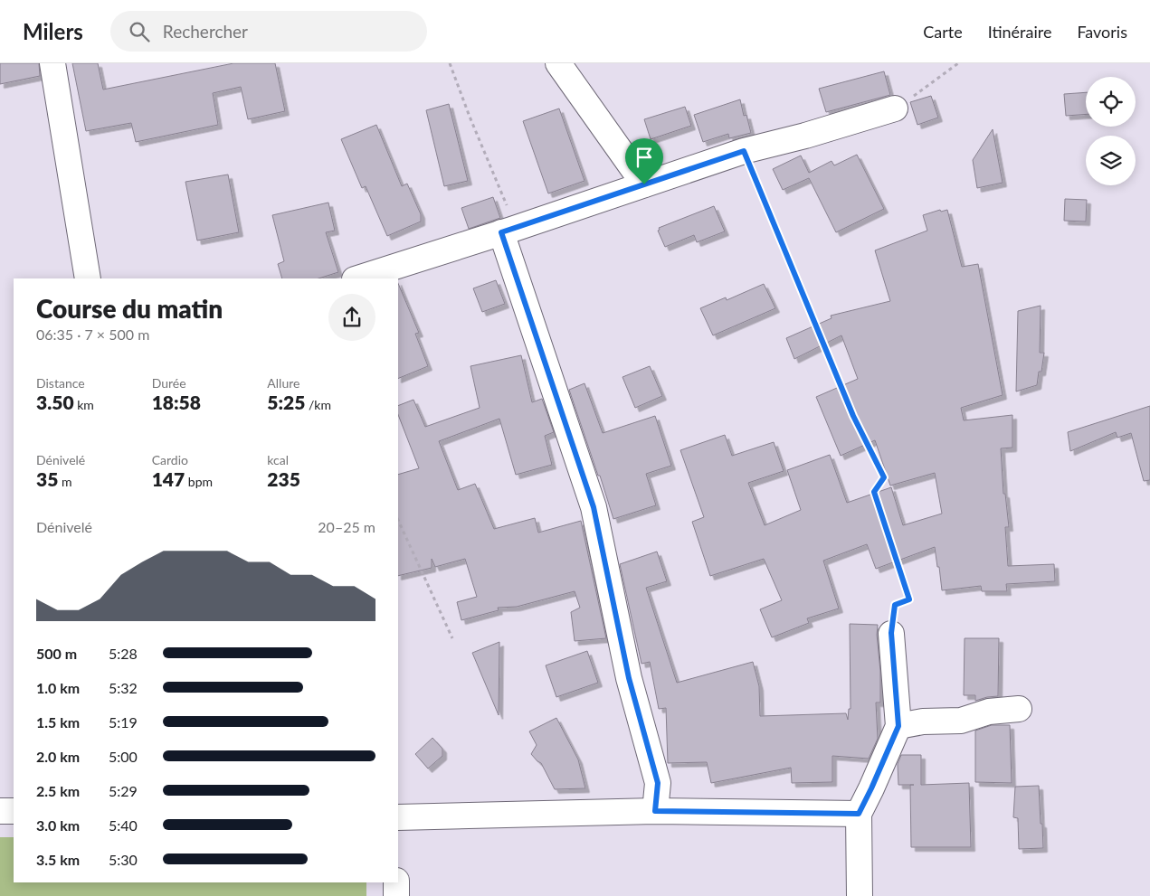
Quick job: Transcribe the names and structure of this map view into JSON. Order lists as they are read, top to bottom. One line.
{"page":{"header":"Milers","search":"Rechercher","nav":["Carte","Itinéraire","Favoris"],"heading":["Course du matin","06:35 · 7 × 500 m"],"stats":[["Distance","3.50 km"],["Durée","18:58"],["Allure","5:25 /km"],["Dénivelé","35 m"],["Cardio","147 bpm"],["kcal","235"]],"chart":["Dénivelé","20–25 m"],"list":[{"name":"500 m","note":"5:28"},{"name":"1.0 km","note":"5:32"},{"name":"1.5 km","note":"5:19"},{"name":"2.0 km","note":"5:00"},{"name":"2.5 km","note":"5:29"},{"name":"3.0 km","note":"5:40"},{"name":"3.5 km","note":"5:30"}]}}
